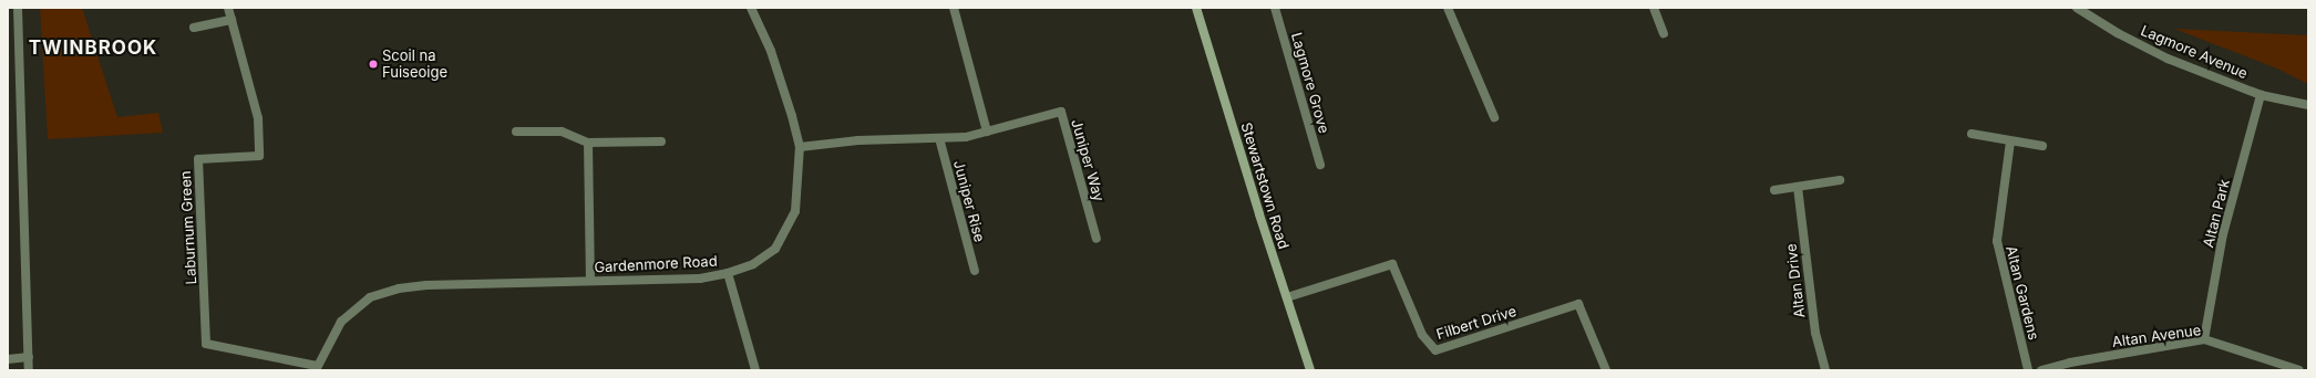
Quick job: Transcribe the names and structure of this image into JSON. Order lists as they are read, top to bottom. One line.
{"streets":{"main road":["Stewartstown Road"],"street":["Lagmore Avenue","Lagmore Grove","Juniper Way","Juniper Rise","Altan Park","Laburnum Green","Gardenmore Road","Altan Drive","Altan Gardens","Filbert Drive","Altan Avenue"]},"crossings":[["Lagmore Avenue","Altan Park"],["Juniper Way","Juniper Rise"],["Juniper Way","Gardenmore Road"],["Stewartstown Road","Filbert Drive"],["Altan Park","Altan Avenue"],["Laburnum Green","Gardenmore Road"]],"districts":["TWINBROOK"],"places":["Scoil na Fuiseoige"]}
